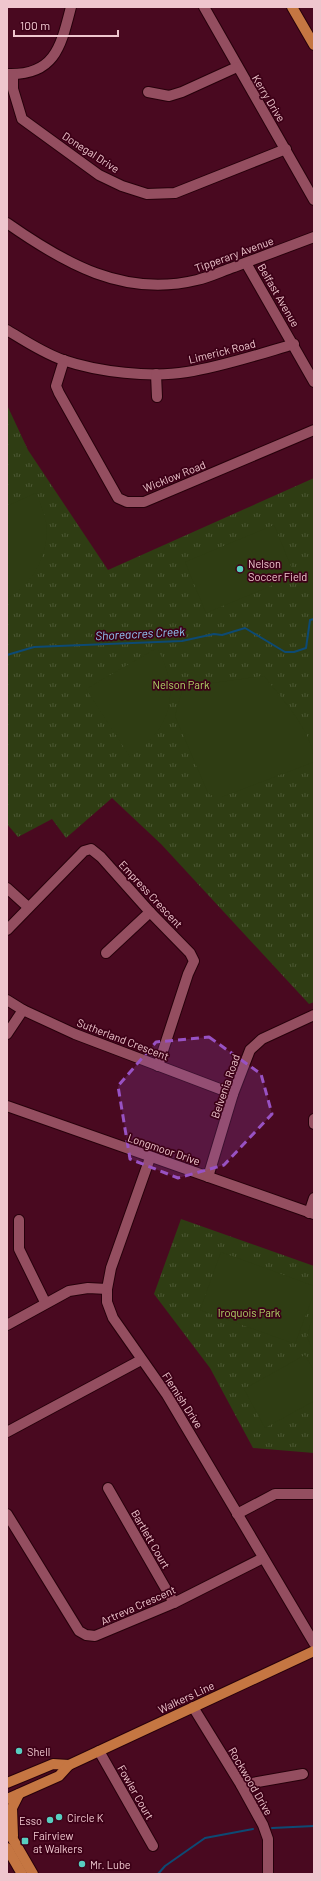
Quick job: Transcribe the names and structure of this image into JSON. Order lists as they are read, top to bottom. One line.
{"streets":{"main road":["Walkers Line"],"street":["Kerry Drive","Donegal Drive","Tipperary Avenue","Belfast Avenue","Limerick Road","Wicklow Road","Empress Crescent","Sutherland Crescent","Belvenia Road","Longmoor Drive","Flemish Drive","Bartlett Court","Artreva Crescent","Rockwood Drive","Fowler Court"]},"crossings":[["Kerry Drive","Donegal Drive"],["Tipperary Avenue","Belfast Avenue"],["Belfast Avenue","Limerick Road"],["Limerick Road","Wicklow Road"],["Empress Crescent","Sutherland Crescent"],["Sutherland Crescent","Belvenia Road"],["Belvenia Road","Longmoor Drive"],["Longmoor Drive","Flemish Drive"],["Flemish Drive","Artreva Crescent"],["Bartlett Court","Artreva Crescent"],["Walkers Line","Rockwood Drive"],["Walkers Line","Fowler Court"]],"water":["Shoreacres Creek"],"parks":["Nelson Park","Iroquois Park"],"places":{"other":["Nelson Soccer Field","Shell","Circle K","Esso","Mr. Lube"],"transit":["Fairview at Walkers"]},"scale_bar":"100 m"}
